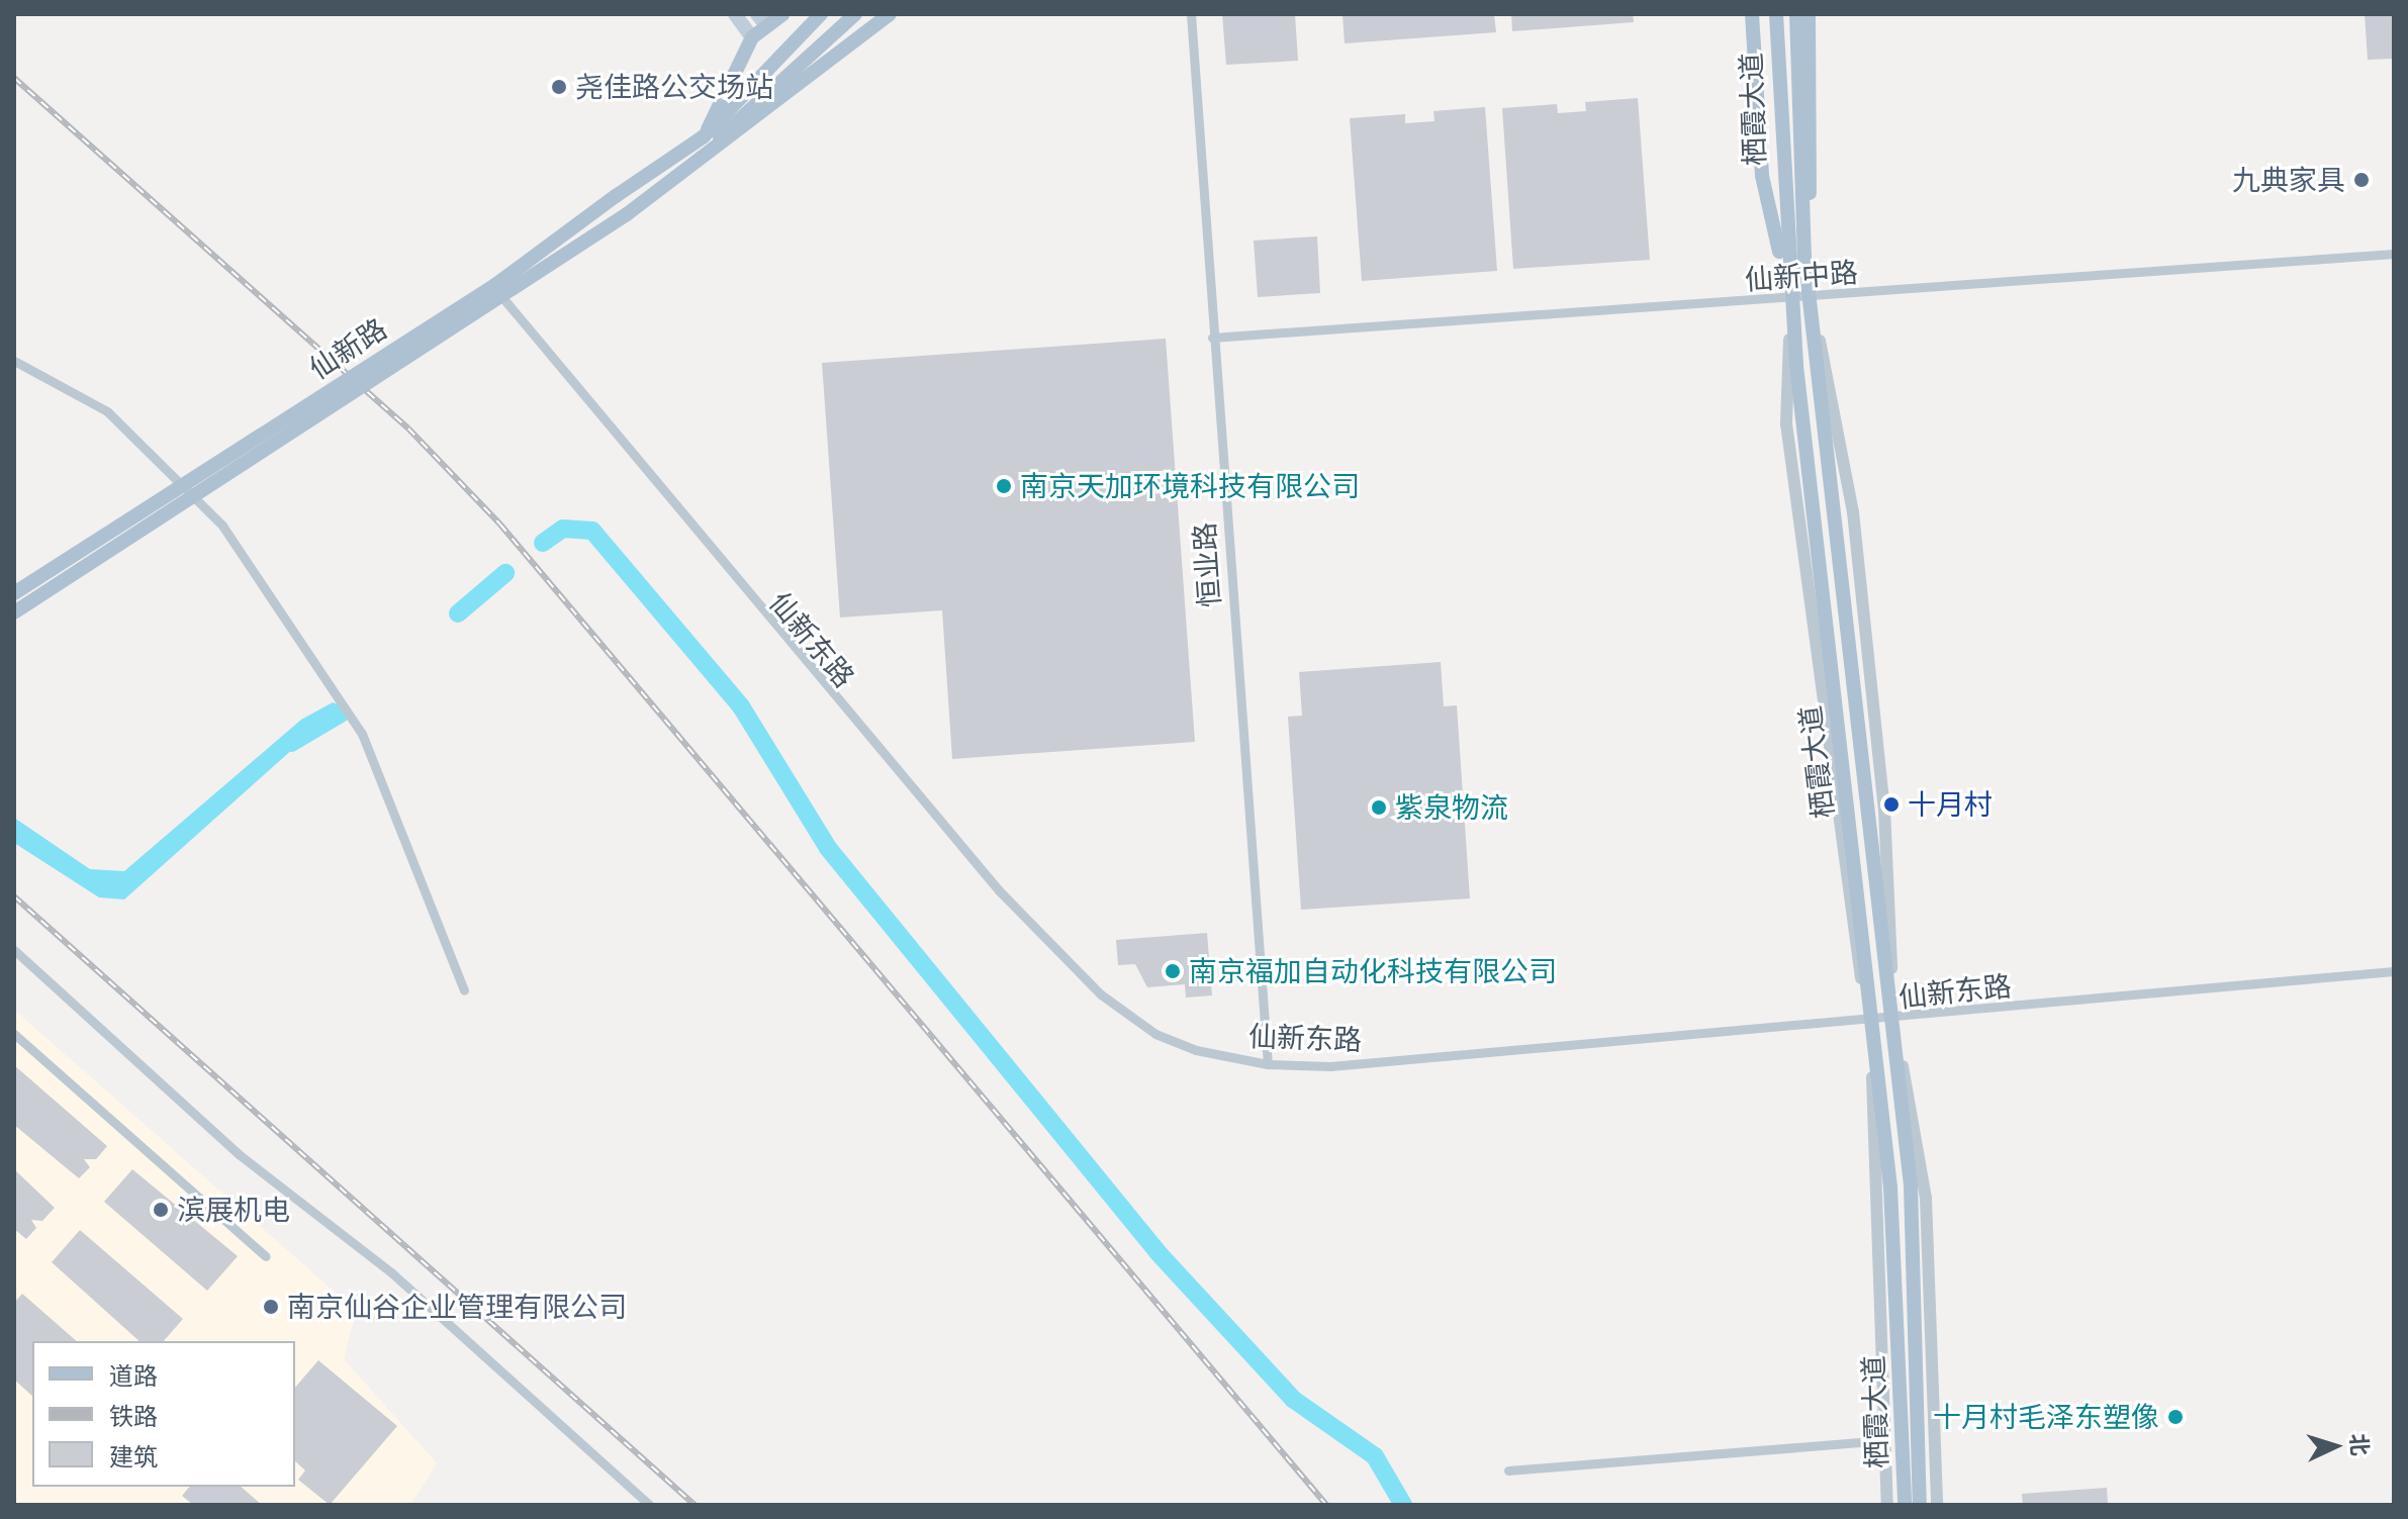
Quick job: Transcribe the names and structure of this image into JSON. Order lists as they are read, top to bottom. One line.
{"streets":{"main road":["栖霞大道","仙新路"],"street":["仙新中路","恒业路","仙新东路"]},"crossings":[["栖霞大道","仙新中路"],["栖霞大道","仙新东路"],["仙新中路","恒业路"],["仙新路","仙新东路"],["恒业路","仙新东路"]],"places":["尧佳路公交场站","九典家具","南京天加环境科技有限公司","十月村","紫泉物流","南京福加自动化科技有限公司","滨展机电","南京仙谷企业管理有限公司","十月村毛泽东塑像"],"legend":["道路","铁路","建筑"],"north":"right"}
